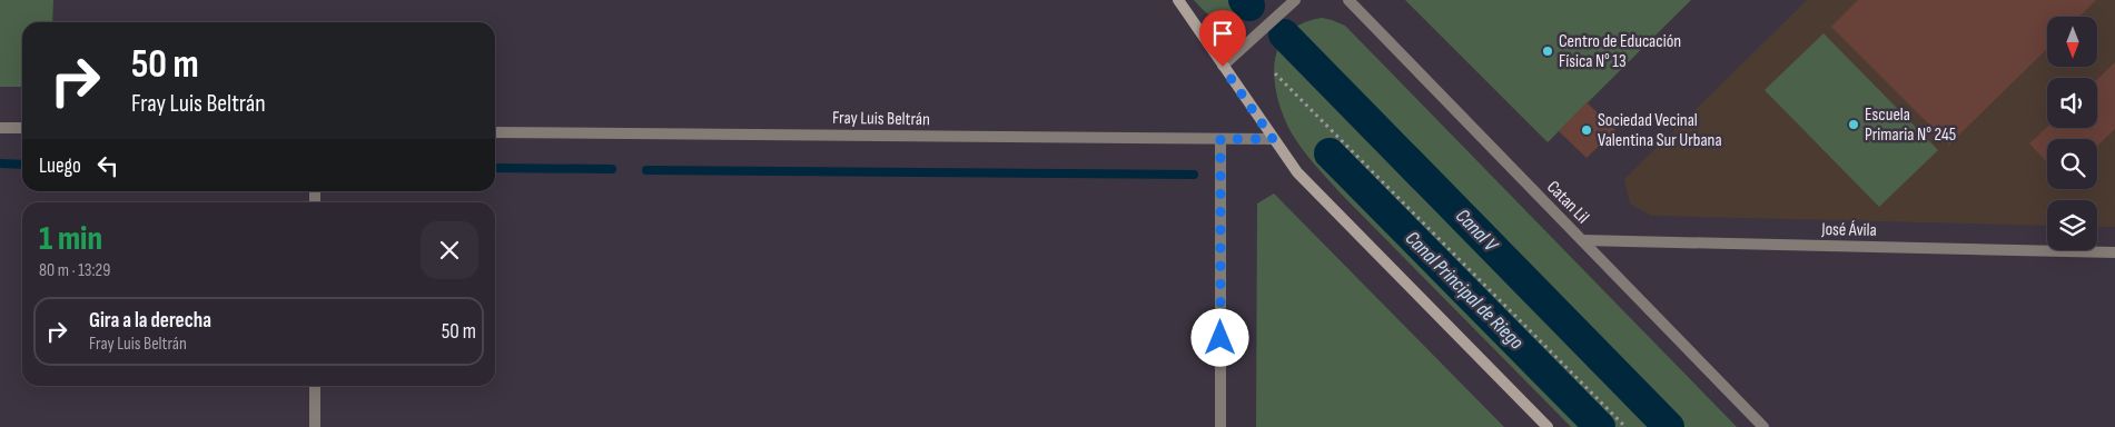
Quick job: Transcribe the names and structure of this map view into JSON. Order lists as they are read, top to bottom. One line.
{"streets":{"street":["Fray Luis Beltrán","Catan Lil","José Ávila"]},"crossings":[["Catan Lil","José Ávila"]],"water":["Canal V","Canal Principal de Riego"],"places":["Centro de Educación Física N° 13","Escuela Primaria N° 245","Sociedad Vecinal Valentina Sur Urbana"],"north":"bottom","page":{"turn":["50 m","Fray Luis Beltrán"],"then":"Luego","heading":["1 min","80 m · 13:29"],"list":[{"name":"Gira a la derecha","note":"Fray Luis Beltrán","value":"50 m"}]}}
